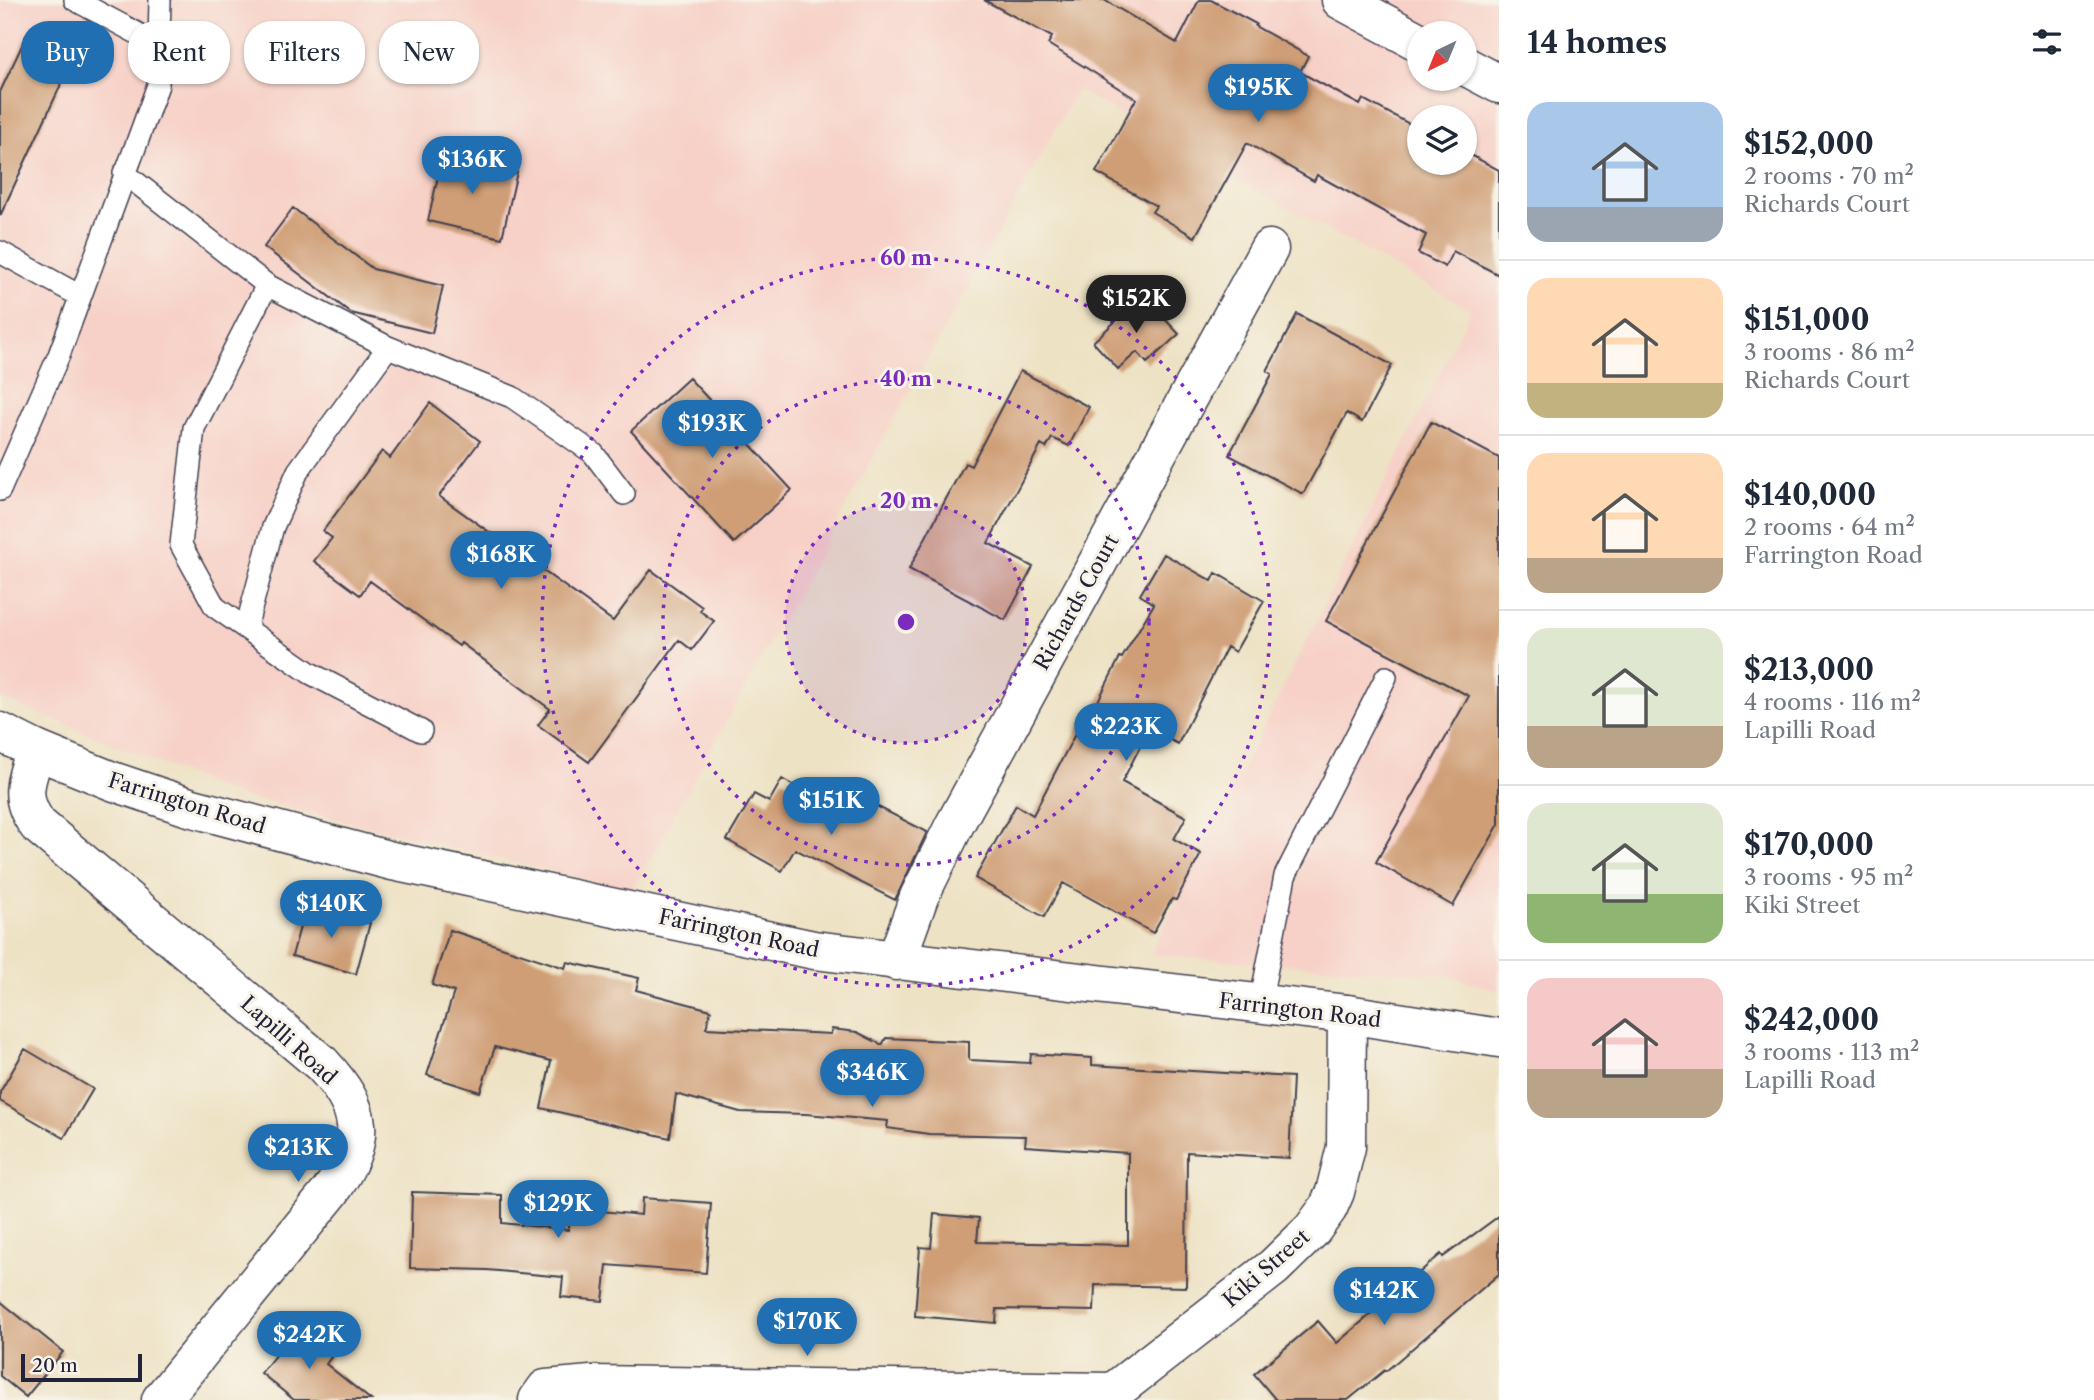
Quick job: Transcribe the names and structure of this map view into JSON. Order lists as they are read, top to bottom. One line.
{"streets":{"street":["Richards Court","Farrington Road","Lapilli Road","Kiki Street"]},"crossings":[["Richards Court","Farrington Road"],["Farrington Road","Lapilli Road"],["Farrington Road","Kiki Street"]],"scale_bar":"20 m","north":"bottom left","page":{"heading":"14 homes","chip":["Buy","Rent","Filters","New"],"price":["$195K","$136K","$152K","$193K","$168K","$223K","$151K","$140K","$346K","$213K","$129K","$142K","$170K","$242K"],"list":[{"name":"$152,000","note":"2 rooms · 70 m² · Richards Court"},{"name":"$151,000","note":"3 rooms · 86 m² · Richards Court"},{"name":"$140,000","note":"2 rooms · 64 m² · Farrington Road"},{"name":"$213,000","note":"4 rooms · 116 m² · Lapilli Road"},{"name":"$170,000","note":"3 rooms · 95 m² · Kiki Street"},{"name":"$242,000","note":"3 rooms · 113 m² · Lapilli Road"}],"scale":"20 m"},"rings":["60 m","40 m","20 m"]}
